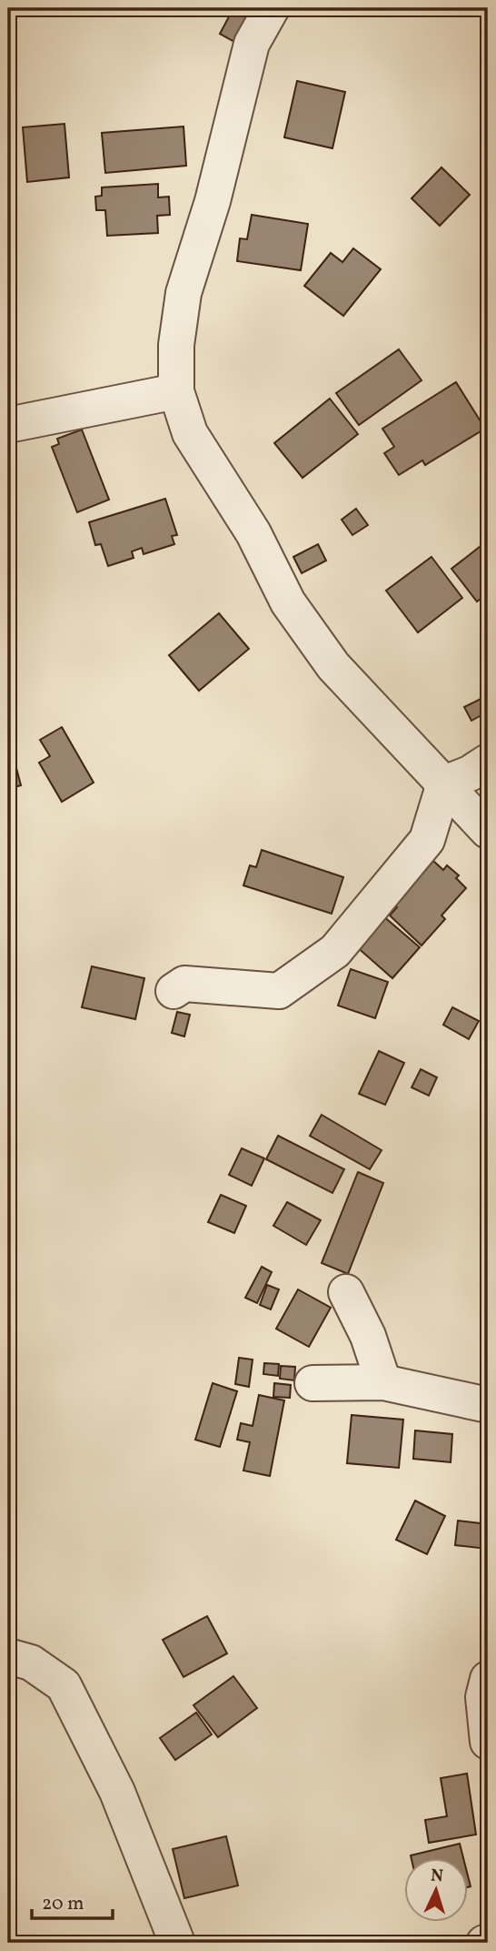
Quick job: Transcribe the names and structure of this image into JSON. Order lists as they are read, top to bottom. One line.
{"scale_bar":"20 m","north":"top"}
